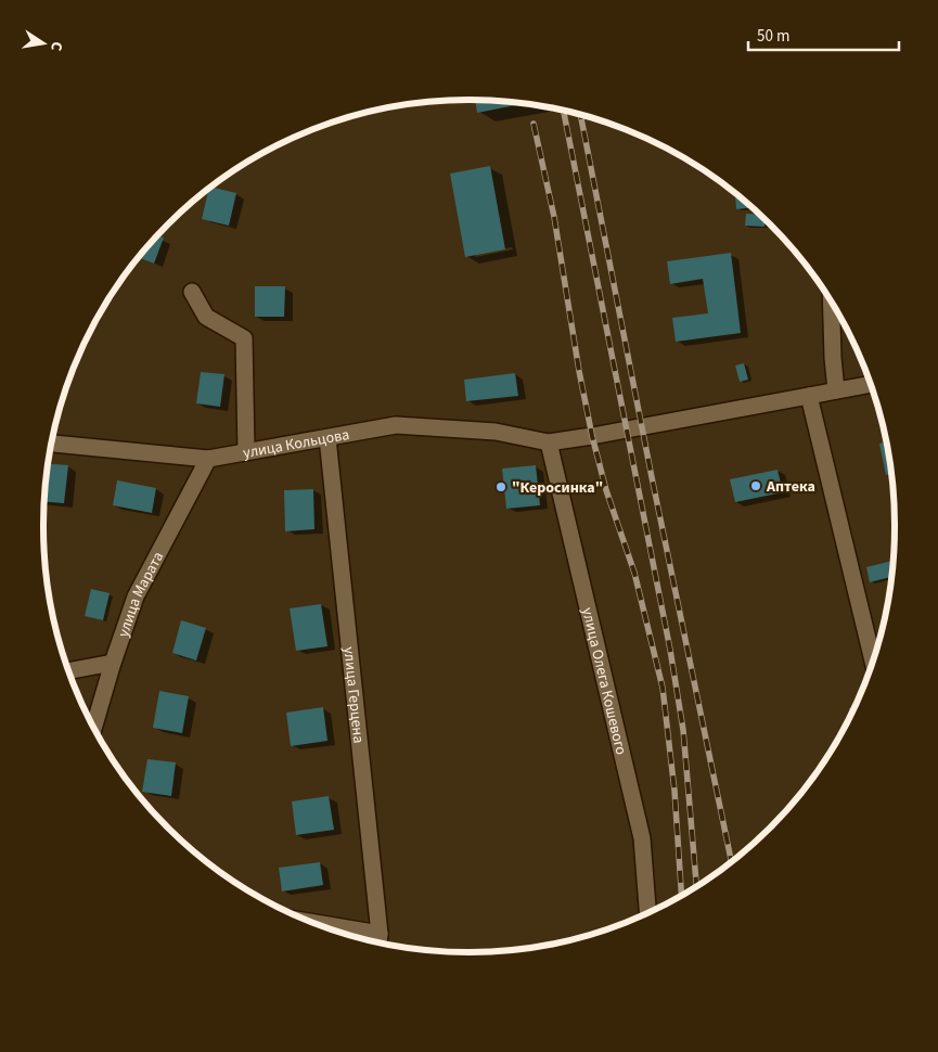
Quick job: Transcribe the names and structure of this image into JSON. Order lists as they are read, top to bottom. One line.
{"streets":{"street":["улица Кольцова","улица Марата","улица Олега Кошевого","улица Герцена"]},"crossings":[["улица Кольцова","улица Марата"],["улица Кольцова","улица Олега Кошевого"],["улица Кольцова","улица Герцена"]],"places":["Аптека","\"Керосинка\""],"scale_bar":"50 m","north":"right"}
